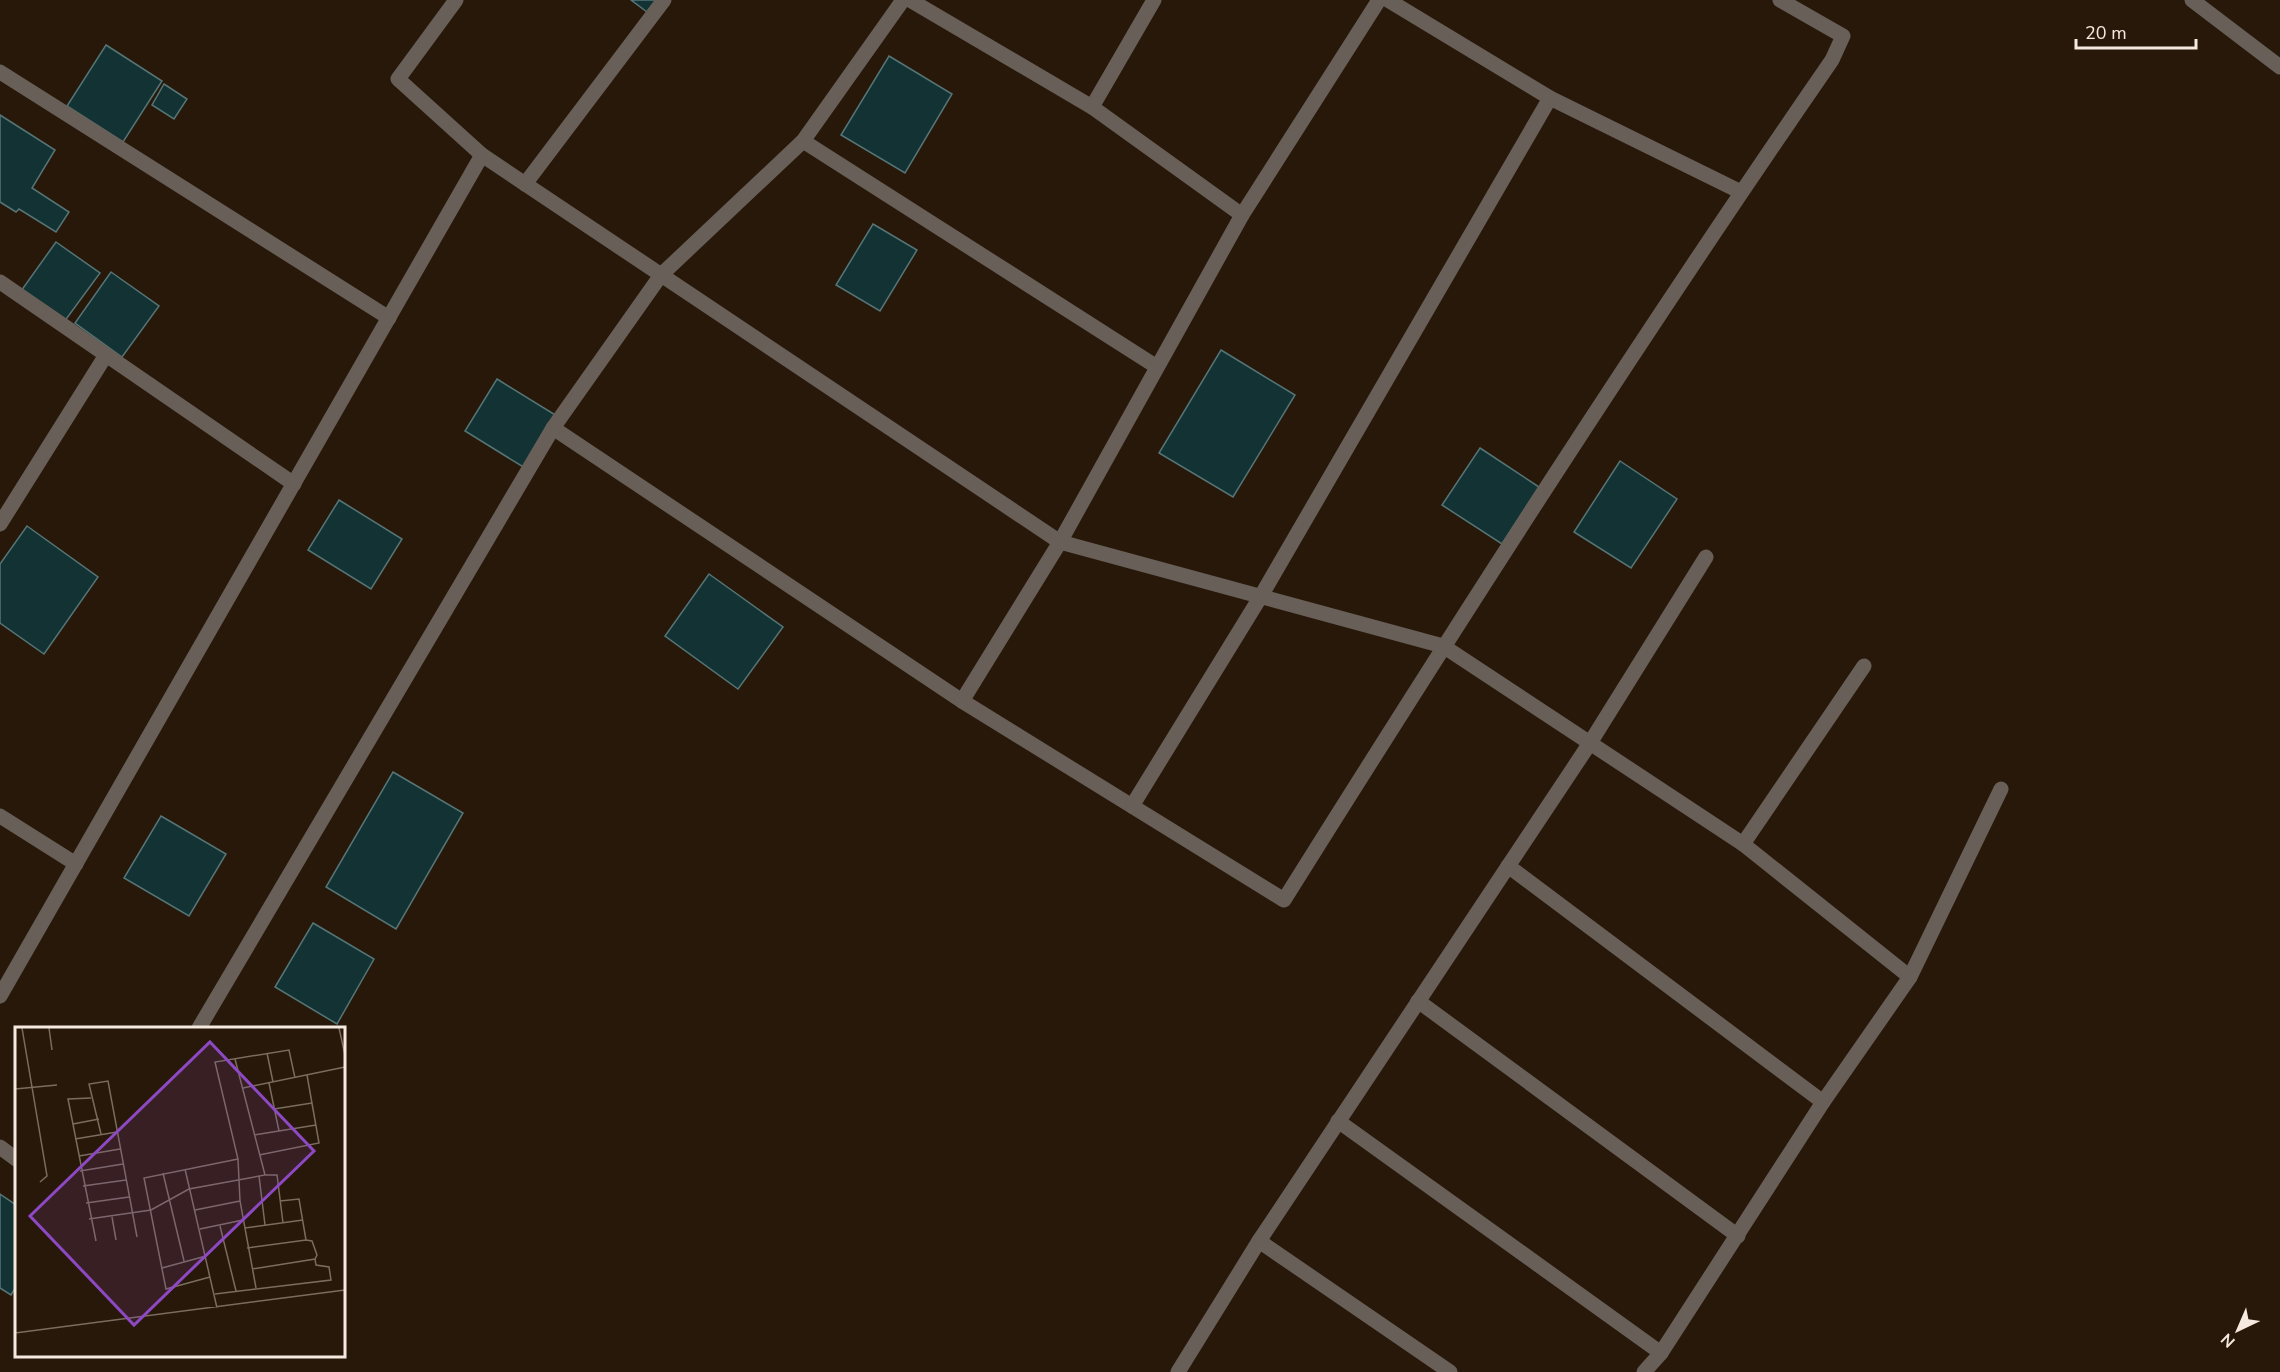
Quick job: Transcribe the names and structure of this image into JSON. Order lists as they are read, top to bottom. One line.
{"scale_bar":"20 m","north":"bottom left"}
